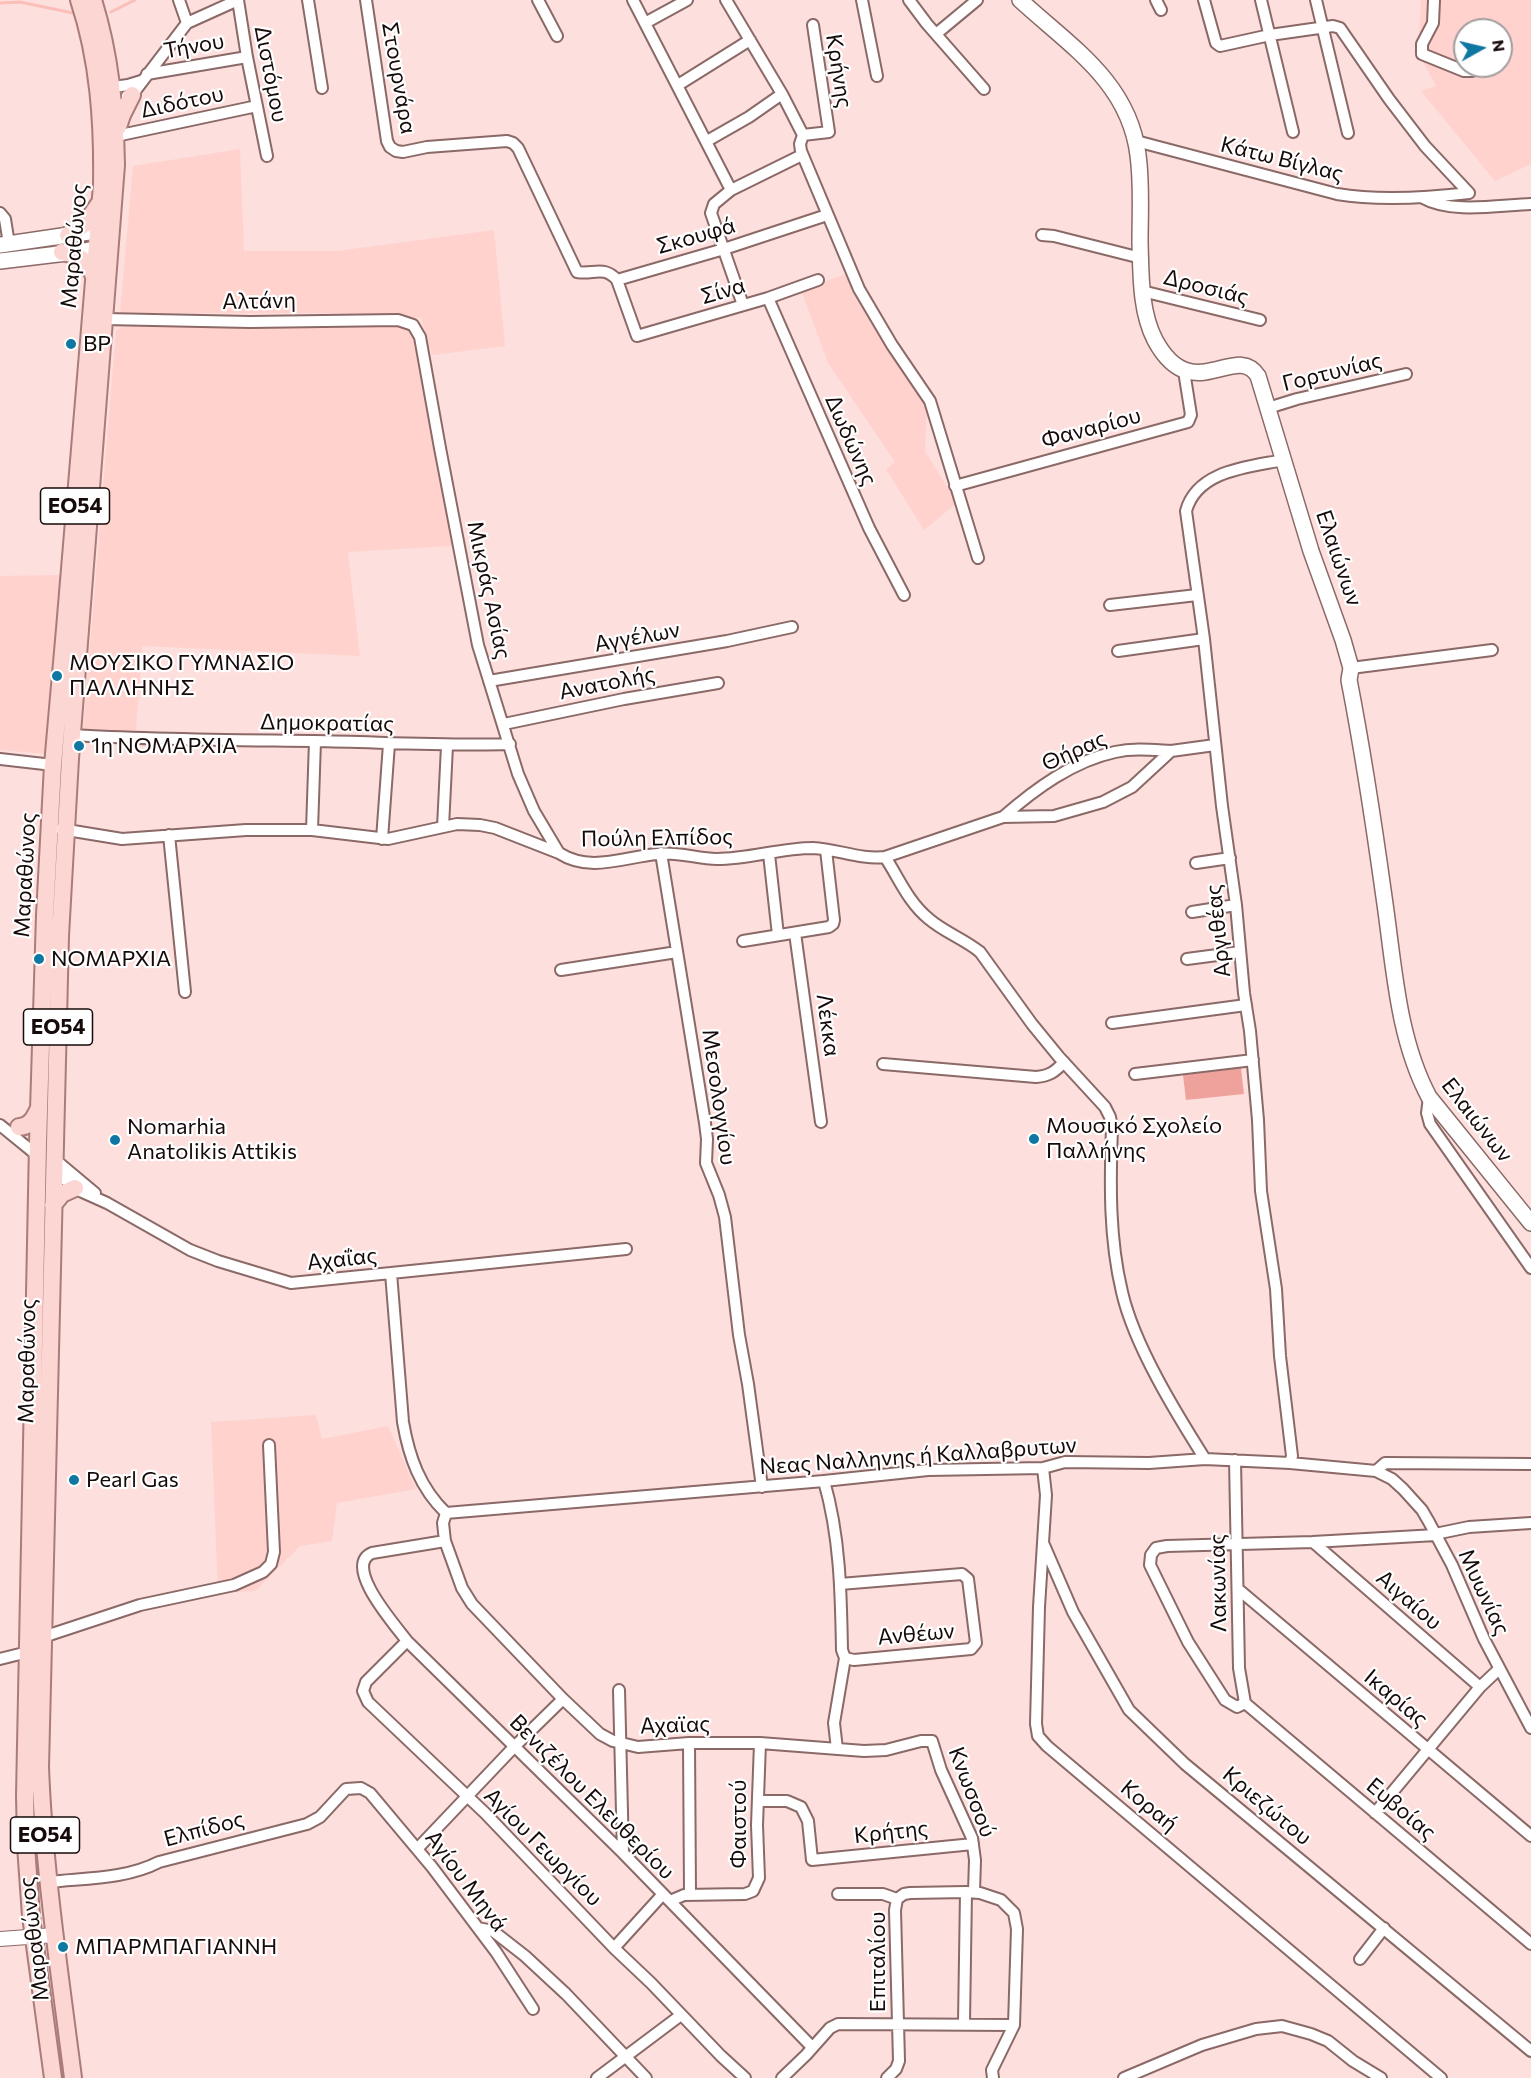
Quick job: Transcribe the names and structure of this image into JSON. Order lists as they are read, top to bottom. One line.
{"streets":{"main road":["Μαραθώνος","ΕΟ54","Ελαιώνων"],"street":["Τήνου","Κρήνης","Διστόμου","Στουρνάρα","Διδότου","Κάτω Βίγλας","Σκουφά","Δροσιάς","Σίνα","Αλτάνη","Γορτυνίας","Φαναρίου","Δωδώνης","Μικράς Ασίας","Αγγέλων","Ανατολής","Δημοκρατίας","Θήρας","Πούλη Ελπίδος","Αργιθέας","Λέκκα","Μεσολογγίου","Αχαΐας","Νεας Nαλληνης ή Καλλαβρυτων","Λακωνίας","Μυωνίας","Αιγαίου","Ανθέων","Ικαρίας","Αχαϊας","Κνωσσού","Βενιζέλου Ελευθερίου","Κοραή","Κριεζώτου","Ευβοίας","Φαιστού","Ελπίδος","Κρήτης","Αγίου Γεωργίου","Αγίου Μηνά","Επιταλίου"]},"crossings":[["Τήνου","Διστόμου"],["Διστόμου","Διδότου"],["Στουρνάρα","Σκουφά"],["Στουρνάρα","Σίνα"],["Διδότου","Μαραθώνος"],["Σκουφά","Σίνα"],["Μαραθώνος","Αλτάνη"],["Μαραθώνος","Δημοκρατίας"],["Μαραθώνος","Πούλη Ελπίδος"],["Μαραθώνος","Αχαΐας"],["Μαραθώνος","Ελπίδος"],["Σίνα","Δωδώνης"],["Αλτάνη","Μικράς Ασίας"],["Γορτυνίας","Ελαιώνων"],["Φαναρίου","Ελαιώνων"],["Ελαιώνων","Αργιθέας"],["Μικράς Ασίας","Αγγέλων"],["Μικράς Ασίας","Ανατολής"],["Μικράς Ασίας","Δημοκρατίας"],["Μικράς Ασίας","Πούλη Ελπίδος"],["Θήρας","Πούλη Ελπίδος"],["Θήρας","Αργιθέας"],["Πούλη Ελπίδος","Μεσολογγίου"],["Αργιθέας","Νεας Nαλληνης ή Καλλαβρυτων"],["Μεσολογγίου","Νεας Nαλληνης ή Καλλαβρυτων"],["Αχαΐας","Νεας Nαλληνης ή Καλλαβρυτων"],["Αχαΐας","Αχαϊας"],["Νεας Nαλληνης ή Καλλαβρυτων","Λακωνίας"],["Νεας Nαλληνης ή Καλλαβρυτων","Μυωνίας"],["Νεας Nαλληνης ή Καλλαβρυτων","Αχαϊας"],["Νεας Nαλληνης ή Καλλαβρυτων","Κοραή"],["Λακωνίας","Ικαρίας"],["Λακωνίας","Ευβοίας"],["Αχαϊας","Κνωσσού"],["Αχαϊας","Βενιζέλου Ελευθερίου"],["Αχαϊας","Φαιστού"],["Κνωσσού","Κρήτης"],["Βενιζέλου Ελευθερίου","Φαιστού"],["Βενιζέλου Ελευθερίου","Αγίου Γεωργίου"],["Κοραή","Κριεζώτου"],["Φαιστού","Κρήτης"],["Φαιστού","Αγίου Γεωργίου"],["Ελπίδος","Αγίου Μηνά"]],"places":["BP","ΜΟΥΣΙΚΟ ΓΥΜΝΑΣΙΟ ΠΑΛΛΗΝΗΣ","1η ΝΟΜΑΡΧΙΑ","ΝΟΜΑΡΧΙΑ","Μουσικό Σχολείο Παλλήνης","Nomarhia Anatolikis Attikis","Pearl Gas","ΜΠΑΡΜΠΑΓΙΑΝΝΗ"],"north":"right"}
